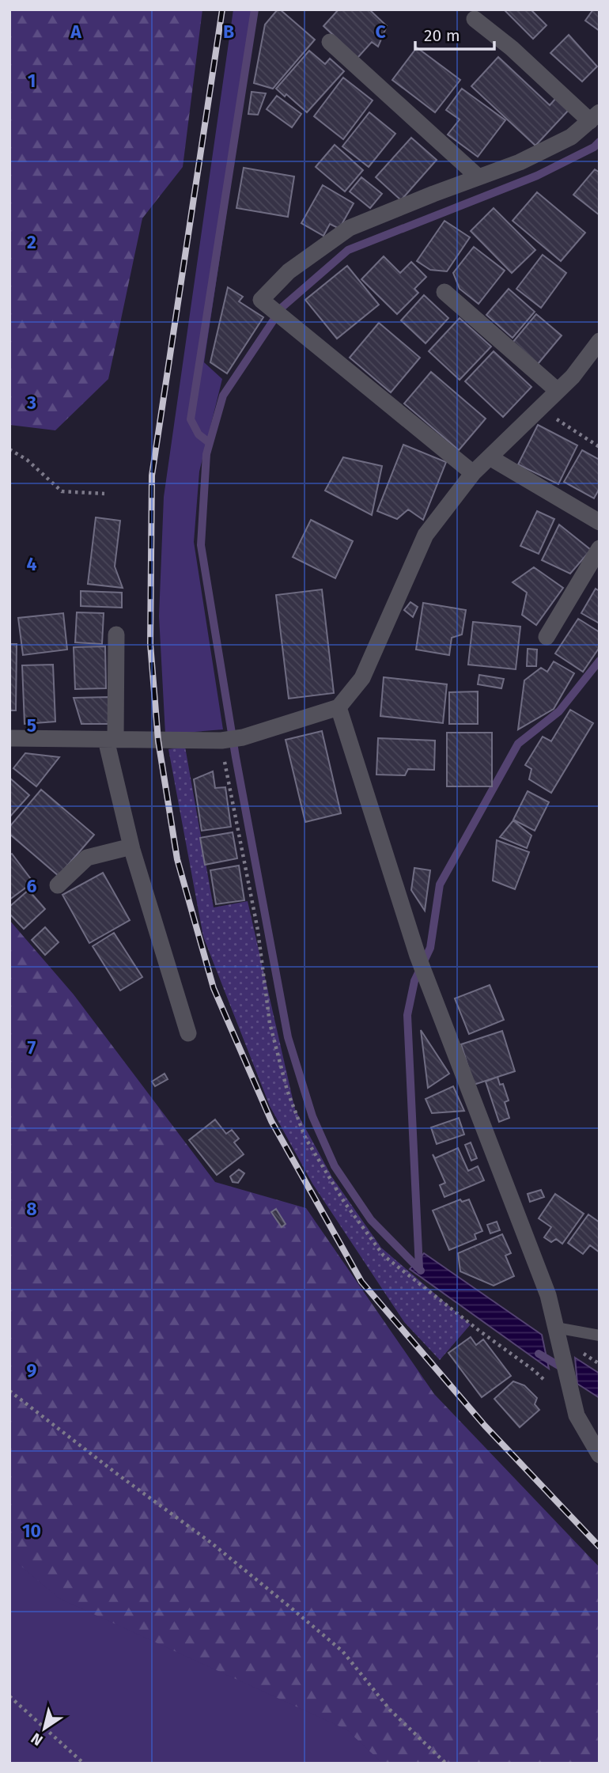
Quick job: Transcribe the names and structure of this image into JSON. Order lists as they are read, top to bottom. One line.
{"scale_bar":"20 m","north":"bottom left","grid":{"columns":["A","B","C"],"rows":["1","2","3","4","5","6","7","8","9","10"]}}
